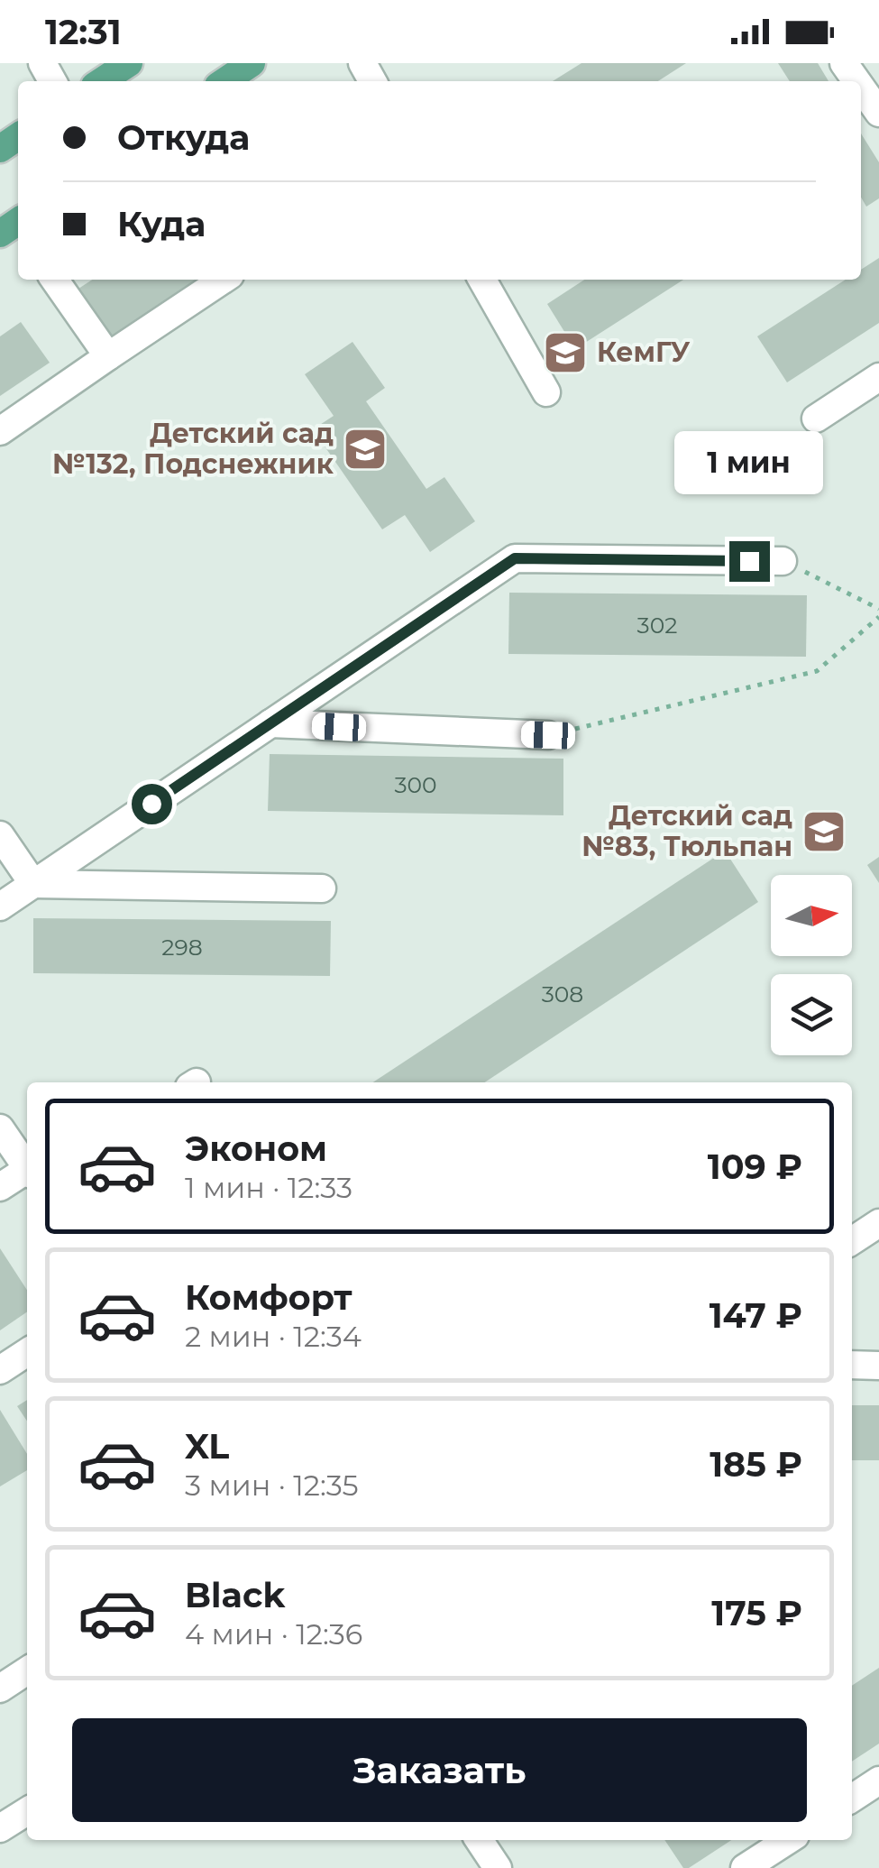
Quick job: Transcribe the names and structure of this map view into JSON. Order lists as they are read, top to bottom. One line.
{"places":{"school or university":["КемГУ","Детский сад №132, Подснежник","Детский сад №83, Тюльпан"]},"house_numbers":["302","300","298","308"],"north":"right","page":{"status":"12:31","banner":["Откуда","Куда"],"bubble":"1 мин","list":[{"name":"Эконом","note":"1 мин · 12:33","value":"109 ₽"},{"name":"Комфорт","note":"2 мин · 12:34","value":"147 ₽"},{"name":"XL","note":"3 мин · 12:35","value":"185 ₽"},{"name":"Black","note":"4 мин · 12:36","value":"175 ₽"}],"buttons":"Заказать"}}
